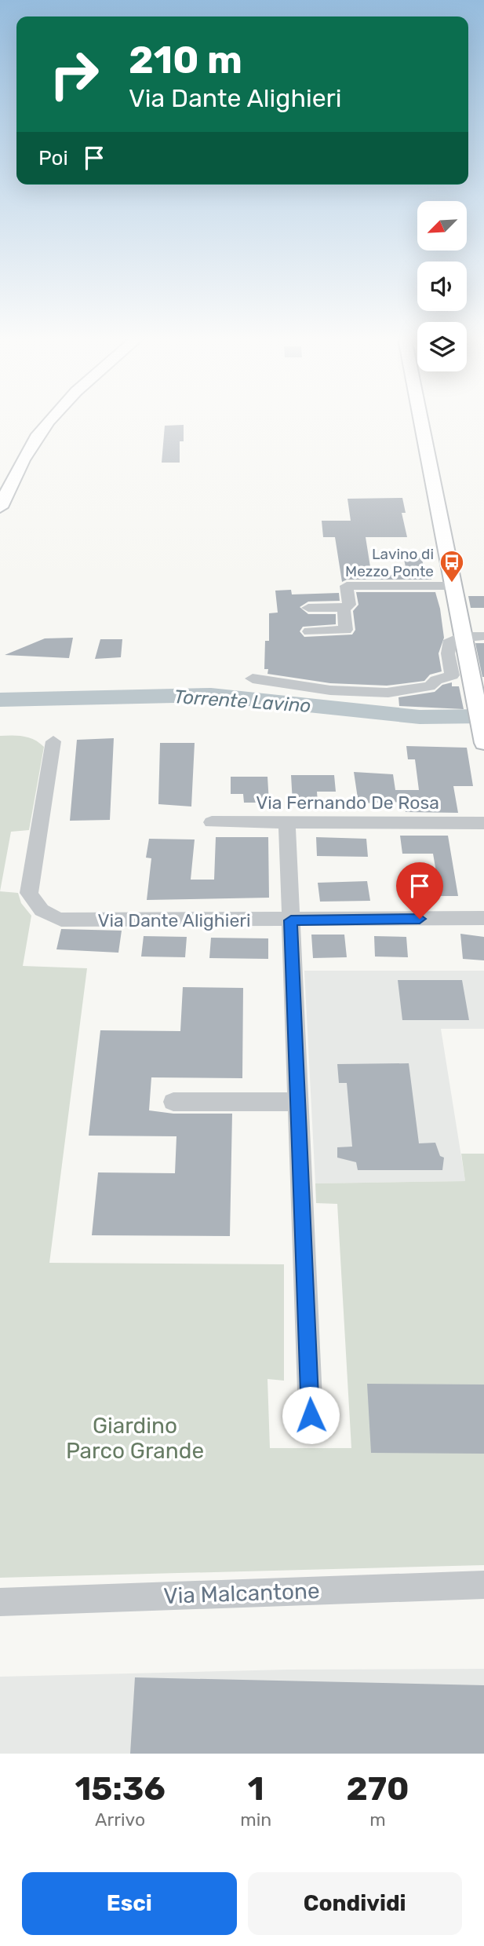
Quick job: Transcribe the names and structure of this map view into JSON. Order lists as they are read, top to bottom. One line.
{"streets":{"street":["Via Fernando De Rosa","Via Dante Alighieri","Via Malcantone"]},"water":["Torrente Lavino"],"parks":["Giardino Parco Grande"],"places":{"bus stop":["Lavino di Mezzo Ponte"]},"north":"bottom left","page":{"turn":["210 m","Via Dante Alighieri"],"then":"Poi","eta":["15:36","Arrivo","1","min","270","m"],"buttons":["Esci","Condividi"]}}
